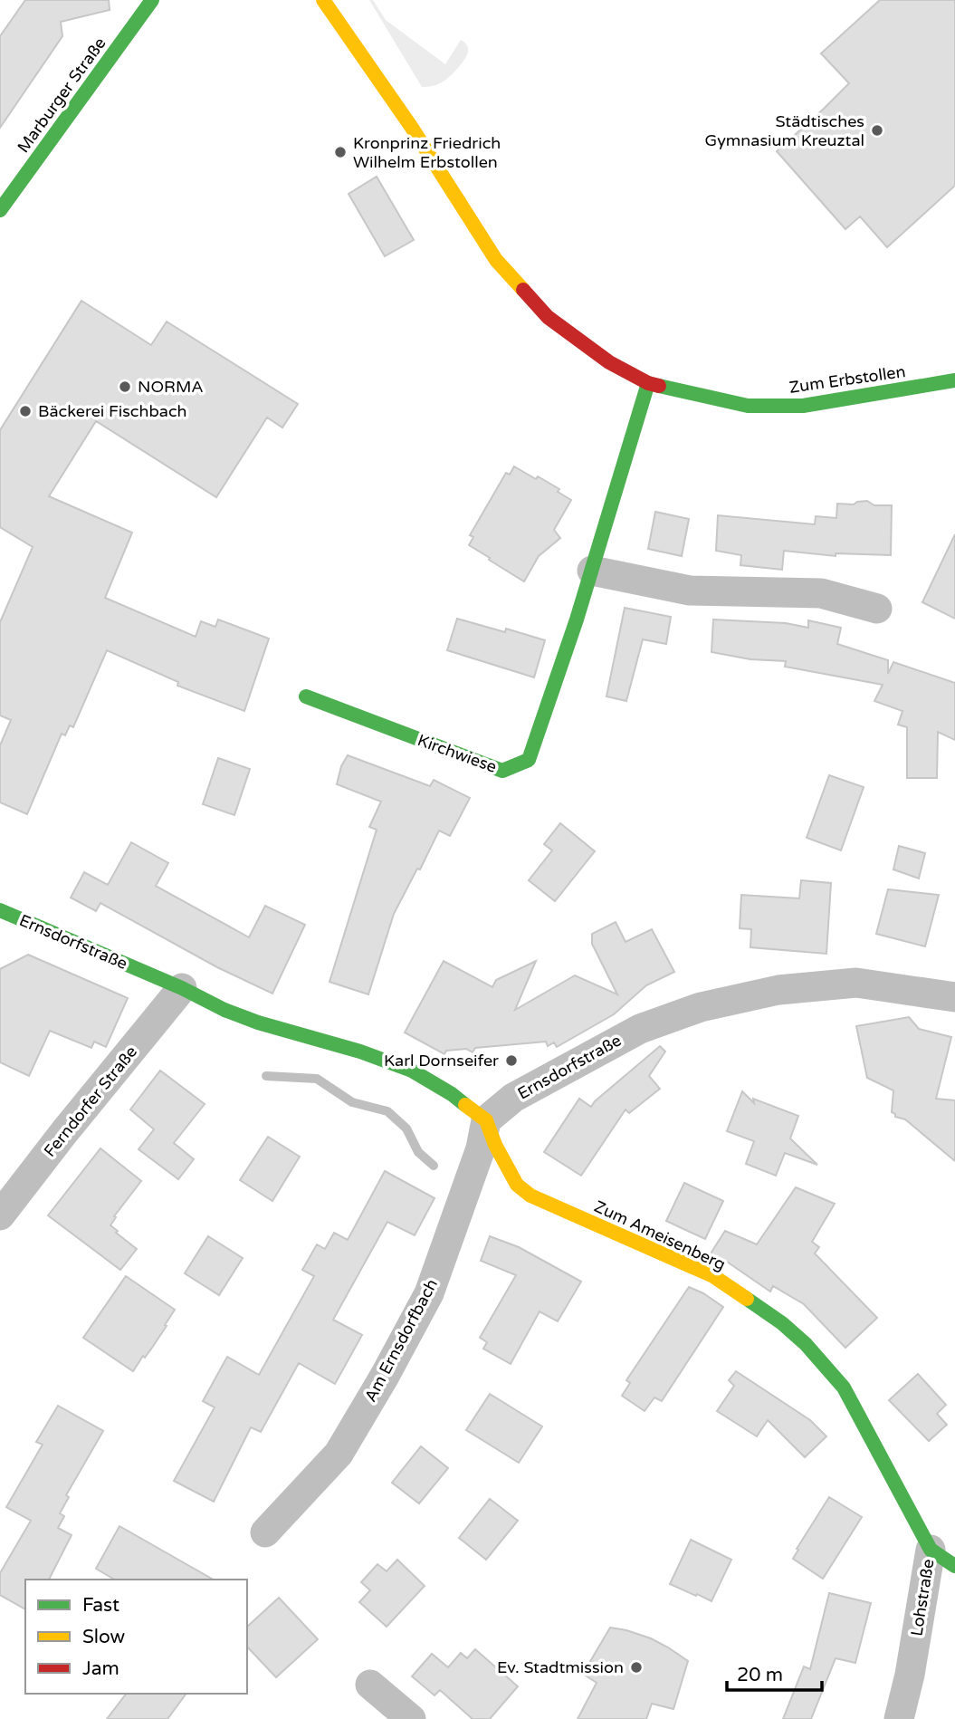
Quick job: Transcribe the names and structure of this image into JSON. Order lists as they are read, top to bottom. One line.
{"streets":{"street":["Marburger Straße","Zum Erbstollen","Kirchwiese","Ernsdorfstraße","Ferndorfer Straße","Zum Ameisenberg","Am Ernsdorfbach","Lohstraße"]},"crossings":[["Zum Erbstollen","Kirchwiese"],["Ernsdorfstraße","Ferndorfer Straße"],["Ernsdorfstraße","Zum Ameisenberg"],["Ernsdorfstraße","Am Ernsdorfbach"],["Zum Ameisenberg","Am Ernsdorfbach"],["Zum Ameisenberg","Lohstraße"]],"places":["Städtisches Gymnasium Kreuztal","Kronprinz Friedrich Wilhelm Erbstollen","NORMA","Bäckerei Fischbach","Karl Dornseifer","Ev. Stadtmission"],"legend":["Fast","Slow","Jam"],"scale_bar":"20 m"}
